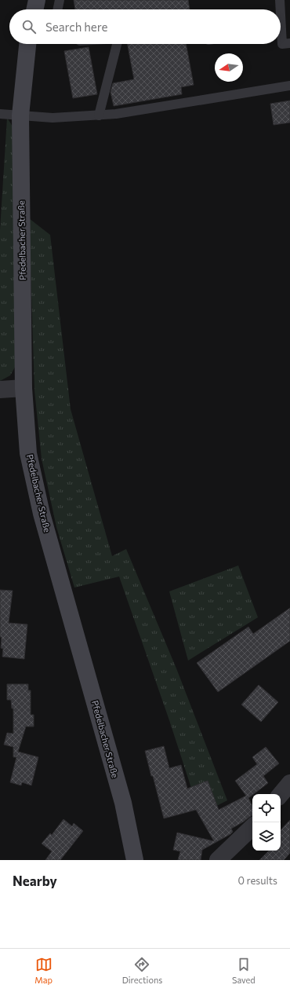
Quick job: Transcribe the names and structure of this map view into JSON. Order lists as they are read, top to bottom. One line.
{"streets":{"street":["Pfedelbacher Straße"]},"north":"left","page":{"search":"Search here","heading":["Nearby","0 results"],"nav":["Map","Directions","Saved"]}}
